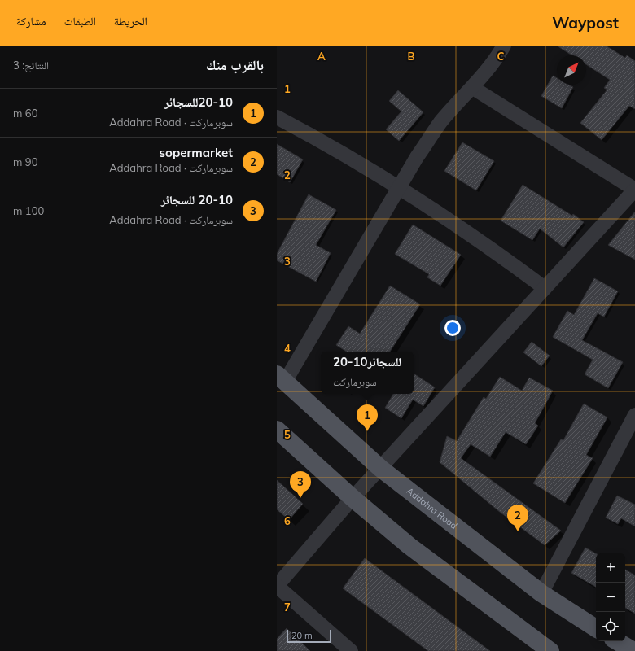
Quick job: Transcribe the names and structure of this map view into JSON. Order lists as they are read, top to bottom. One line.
{"streets":{"main road":["Addahra Road"]},"scale_bar":"20 m","north":"top right","page":{"header":"Waypost","nav":["الخريطة","الطبقات","مشاركة"],"heading":["بالقرب منك","النتائج: 3"],"list":[{"mark":"1","name":"20-10للسجائر","note":"سوبرماركت · Addahra Road","value":"60 m"},{"mark":"2","name":"sopermarket","note":"سوبرماركت · Addahra Road","value":"90 m"},{"mark":"3","name":"20-10 للسجائر","note":"سوبرماركت · Addahra Road","value":"100 m"}],"popup":["20-10للسجائر","سوبرماركت"],"pins":["1","3","2"],"map_buttons":["+","−"],"scale":"20 m"},"grid":{"columns":["A","B","C"],"rows":["1","2","3","4","5","6","7"]}}
